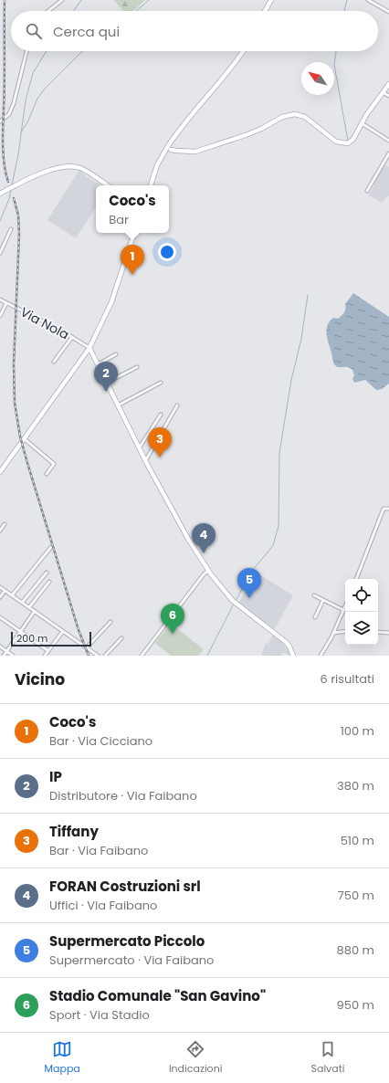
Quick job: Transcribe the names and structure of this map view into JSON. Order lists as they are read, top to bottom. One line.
{"streets":{"street":["Via Nola"]},"scale_bar":"200 m","north":"top left","page":{"search":"Cerca qui","popup":["Coco's","Bar"],"pins":["1","2","3","4","5","6"],"scale":"200 m","heading":["Vicino","6 risultati"],"list":[{"mark":"1","name":"Coco's","note":"Bar · Via Cicciano","value":"100 m"},{"mark":"2","name":"IP","note":"Distributore · Via Faibano","value":"380 m"},{"mark":"3","name":"Tiffany","note":"Bar · Via Faibano","value":"510 m"},{"mark":"4","name":"FORAN Costruzioni srl","note":"Uffici · Via Faibano","value":"750 m"},{"mark":"5","name":"Supermercato Piccolo","note":"Supermercato · Via Faibano","value":"880 m"},{"mark":"6","name":"Stadio Comunale \"San Gavino\"","note":"Sport · Via Stadio","value":"950 m"}],"nav":["Mappa","Indicazioni","Salvati"]}}
